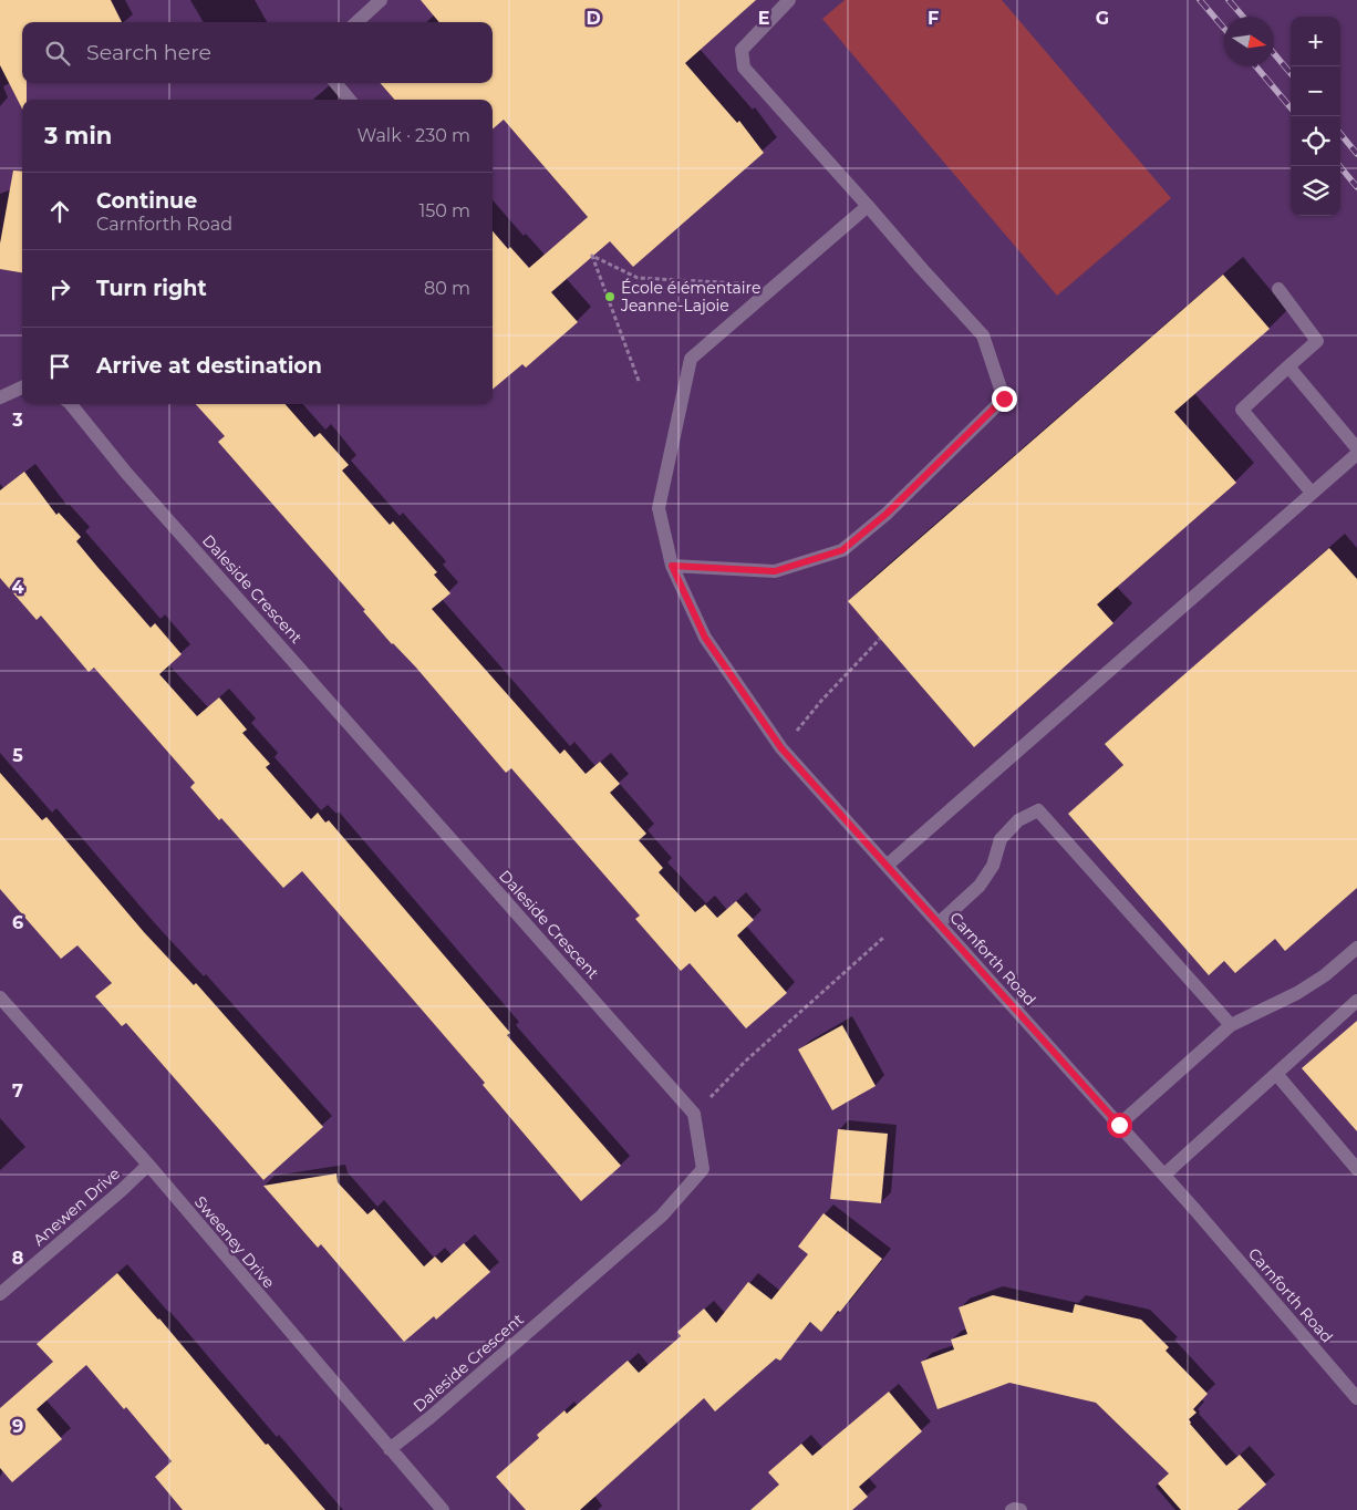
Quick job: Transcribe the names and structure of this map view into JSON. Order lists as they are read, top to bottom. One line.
{"streets":{"street":["Daleside Crescent","Carnforth Road","Anewen Drive","Sweeney Drive"]},"crossings":[["Daleside Crescent","Sweeney Drive"],["Anewen Drive","Sweeney Drive"]],"places":["École élémentaire Jeanne-Lajoie"],"north":"right","page":{"map_buttons":["+","−"],"search":"Search here","heading":["3 min","Walk · 230 m"],"list":[["Continue","Carnforth Road","150 m"],["Turn right","80 m"],"Arrive at destination"]},"grid":{"columns":["D","E","F","G"],"rows":["3","4","5","6","7","8","9"]}}
